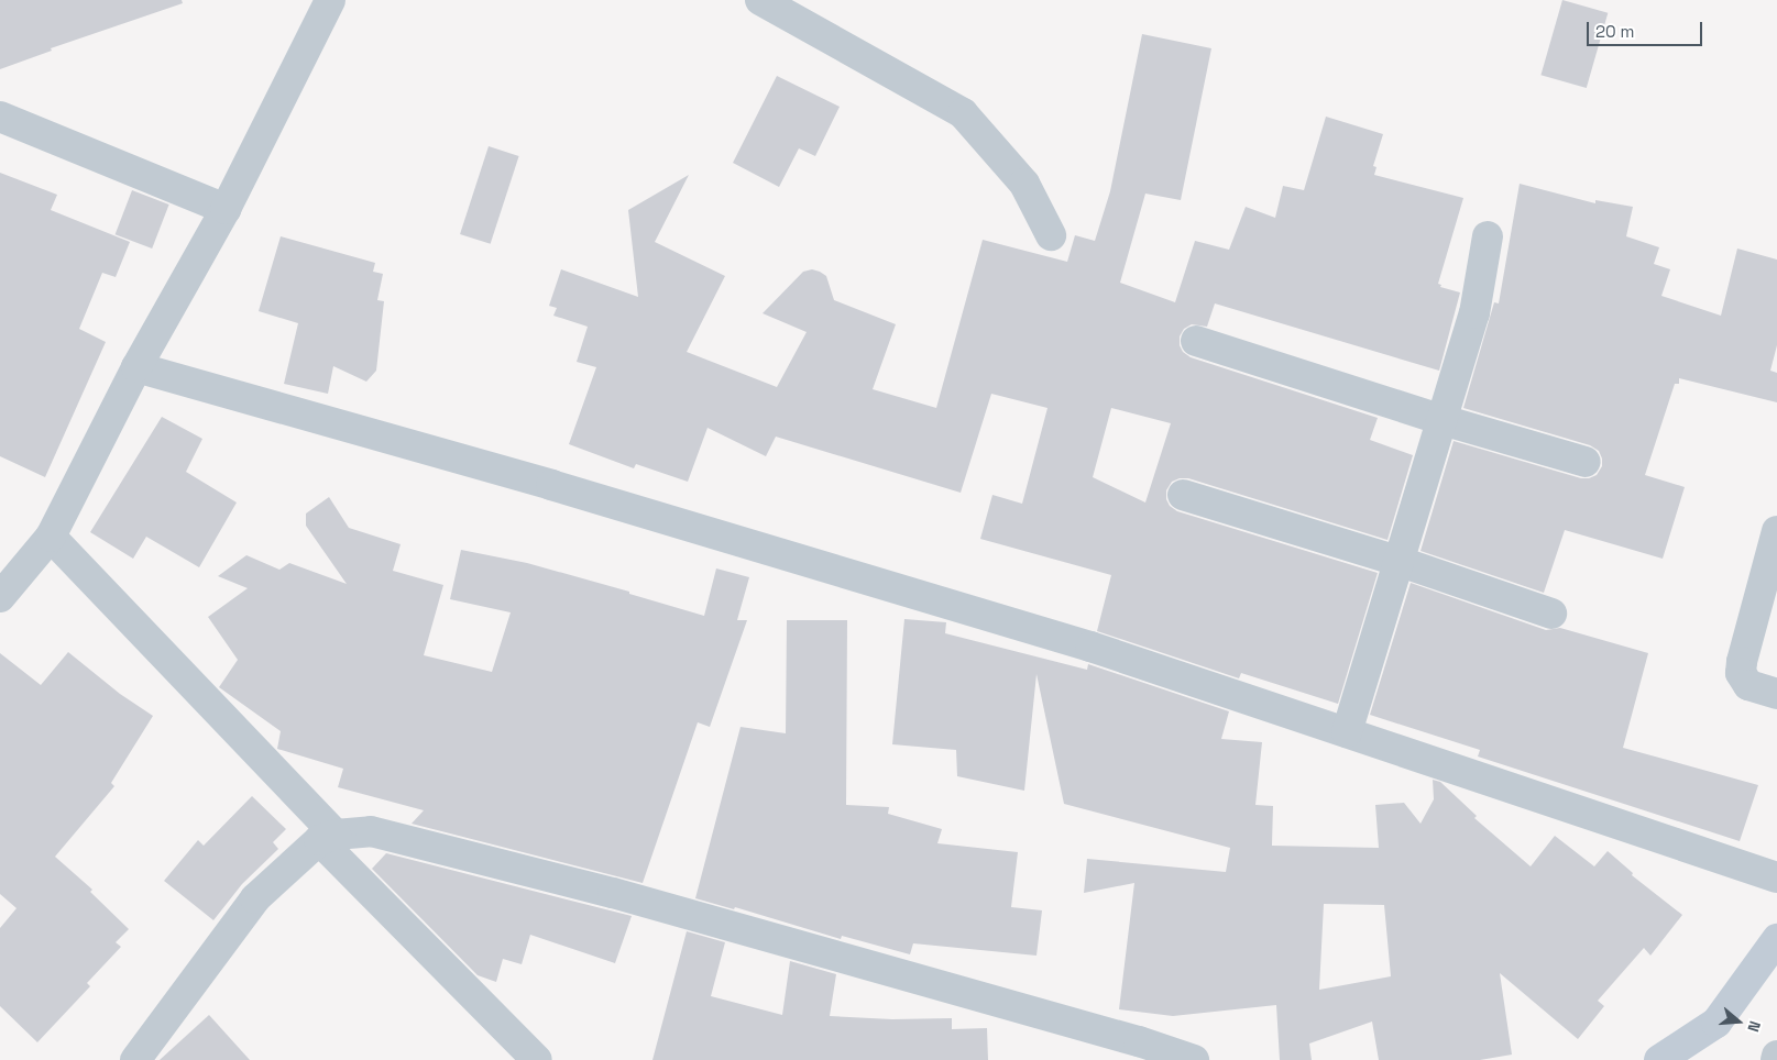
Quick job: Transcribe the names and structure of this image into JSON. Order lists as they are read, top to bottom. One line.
{"scale_bar":"20 m","north":"right"}
